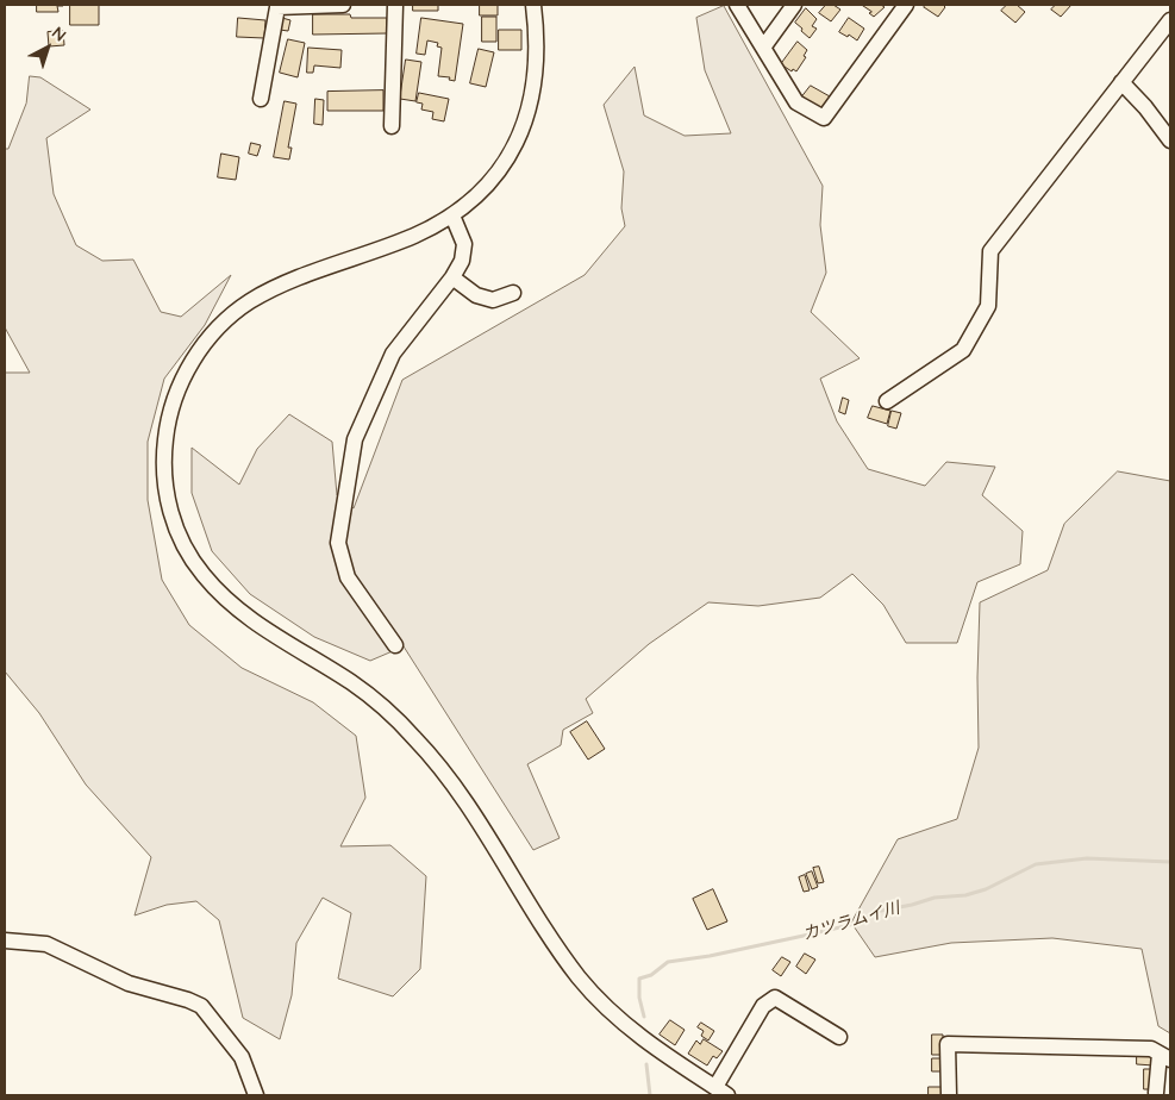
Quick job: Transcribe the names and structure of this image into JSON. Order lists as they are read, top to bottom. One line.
{"water":["カツラムイ川"],"north":"top right"}
